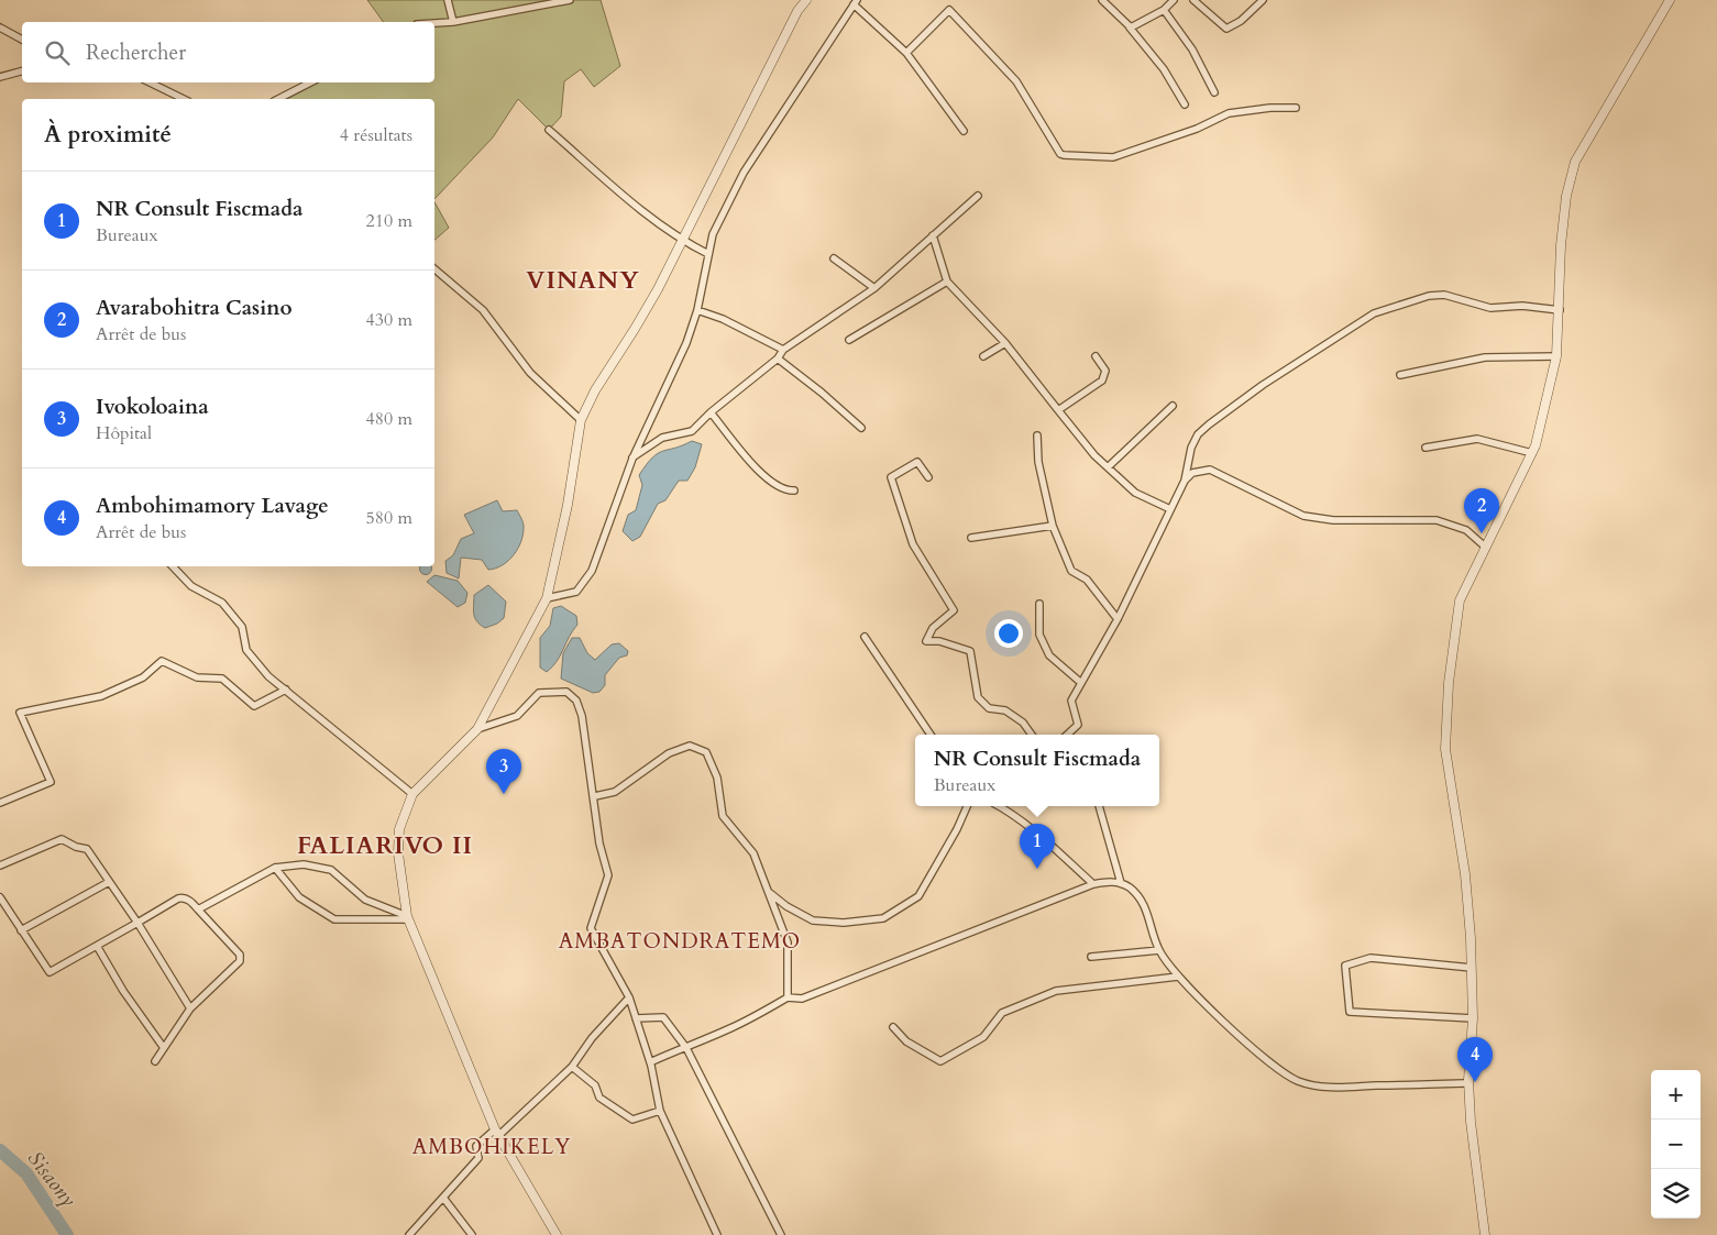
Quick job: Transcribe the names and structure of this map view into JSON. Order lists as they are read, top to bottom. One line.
{"districts":["VINANY","FALIARIVO II","AMBATONDRATEMO","AMBOHIKELY"],"water":["Sisaony"],"page":{"search":"Rechercher","heading":["À proximité","4 résultats"],"list":[{"mark":"1","name":"NR Consult Fiscmada","note":"Bureaux","value":"210 m"},{"mark":"2","name":"Avarabohitra Casino","note":"Arrêt de bus","value":"430 m"},{"mark":"3","name":"Ivokoloaina","note":"Hôpital","value":"480 m"},{"mark":"4","name":"Ambohimamory Lavage","note":"Arrêt de bus","value":"580 m"}],"pins":["2","3","1","4"],"popup":["NR Consult Fiscmada","Bureaux"],"map_buttons":["+","−"]}}
